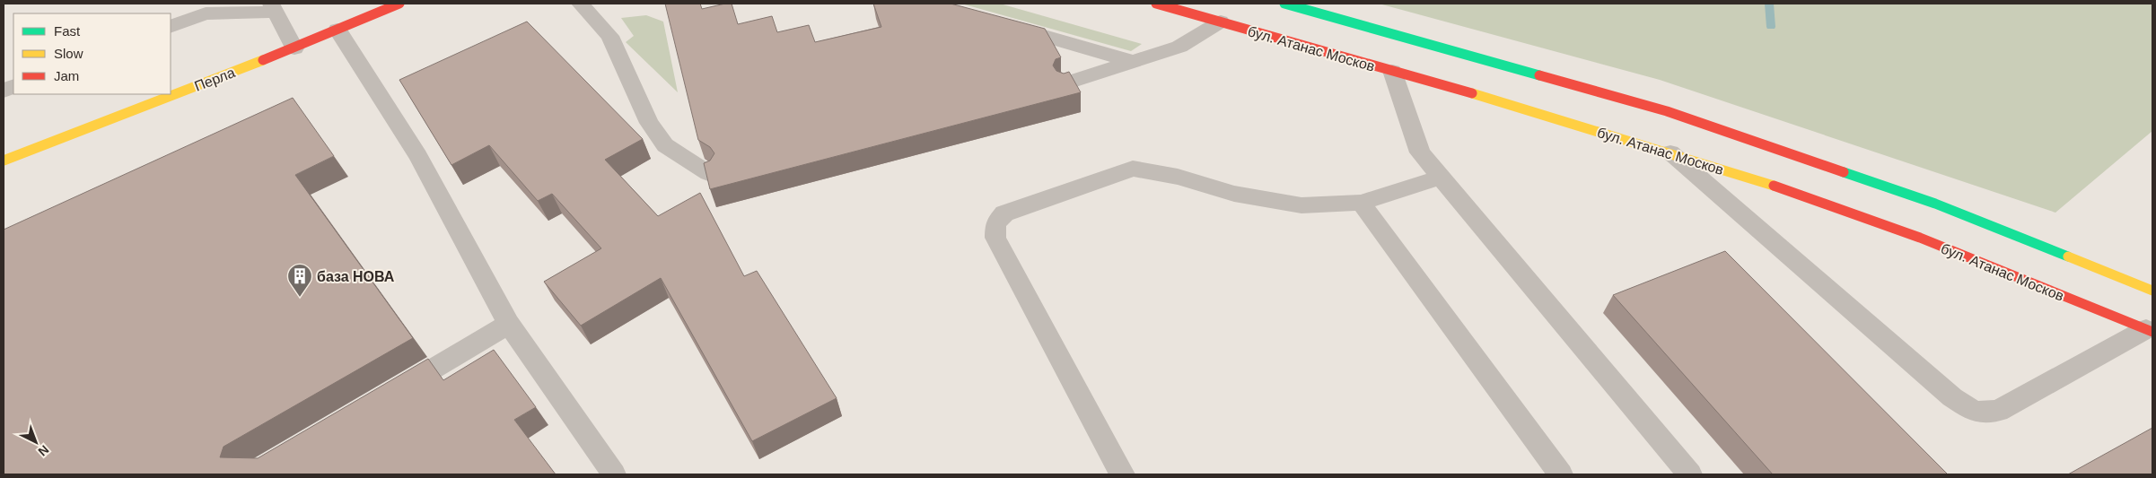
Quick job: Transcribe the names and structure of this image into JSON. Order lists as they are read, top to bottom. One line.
{"streets":{"main road":["бул. Атанас Москов","Перла"]},"places":{"building":["база НОВА"]},"legend":["Fast","Slow","Jam"],"north":"bottom right"}
